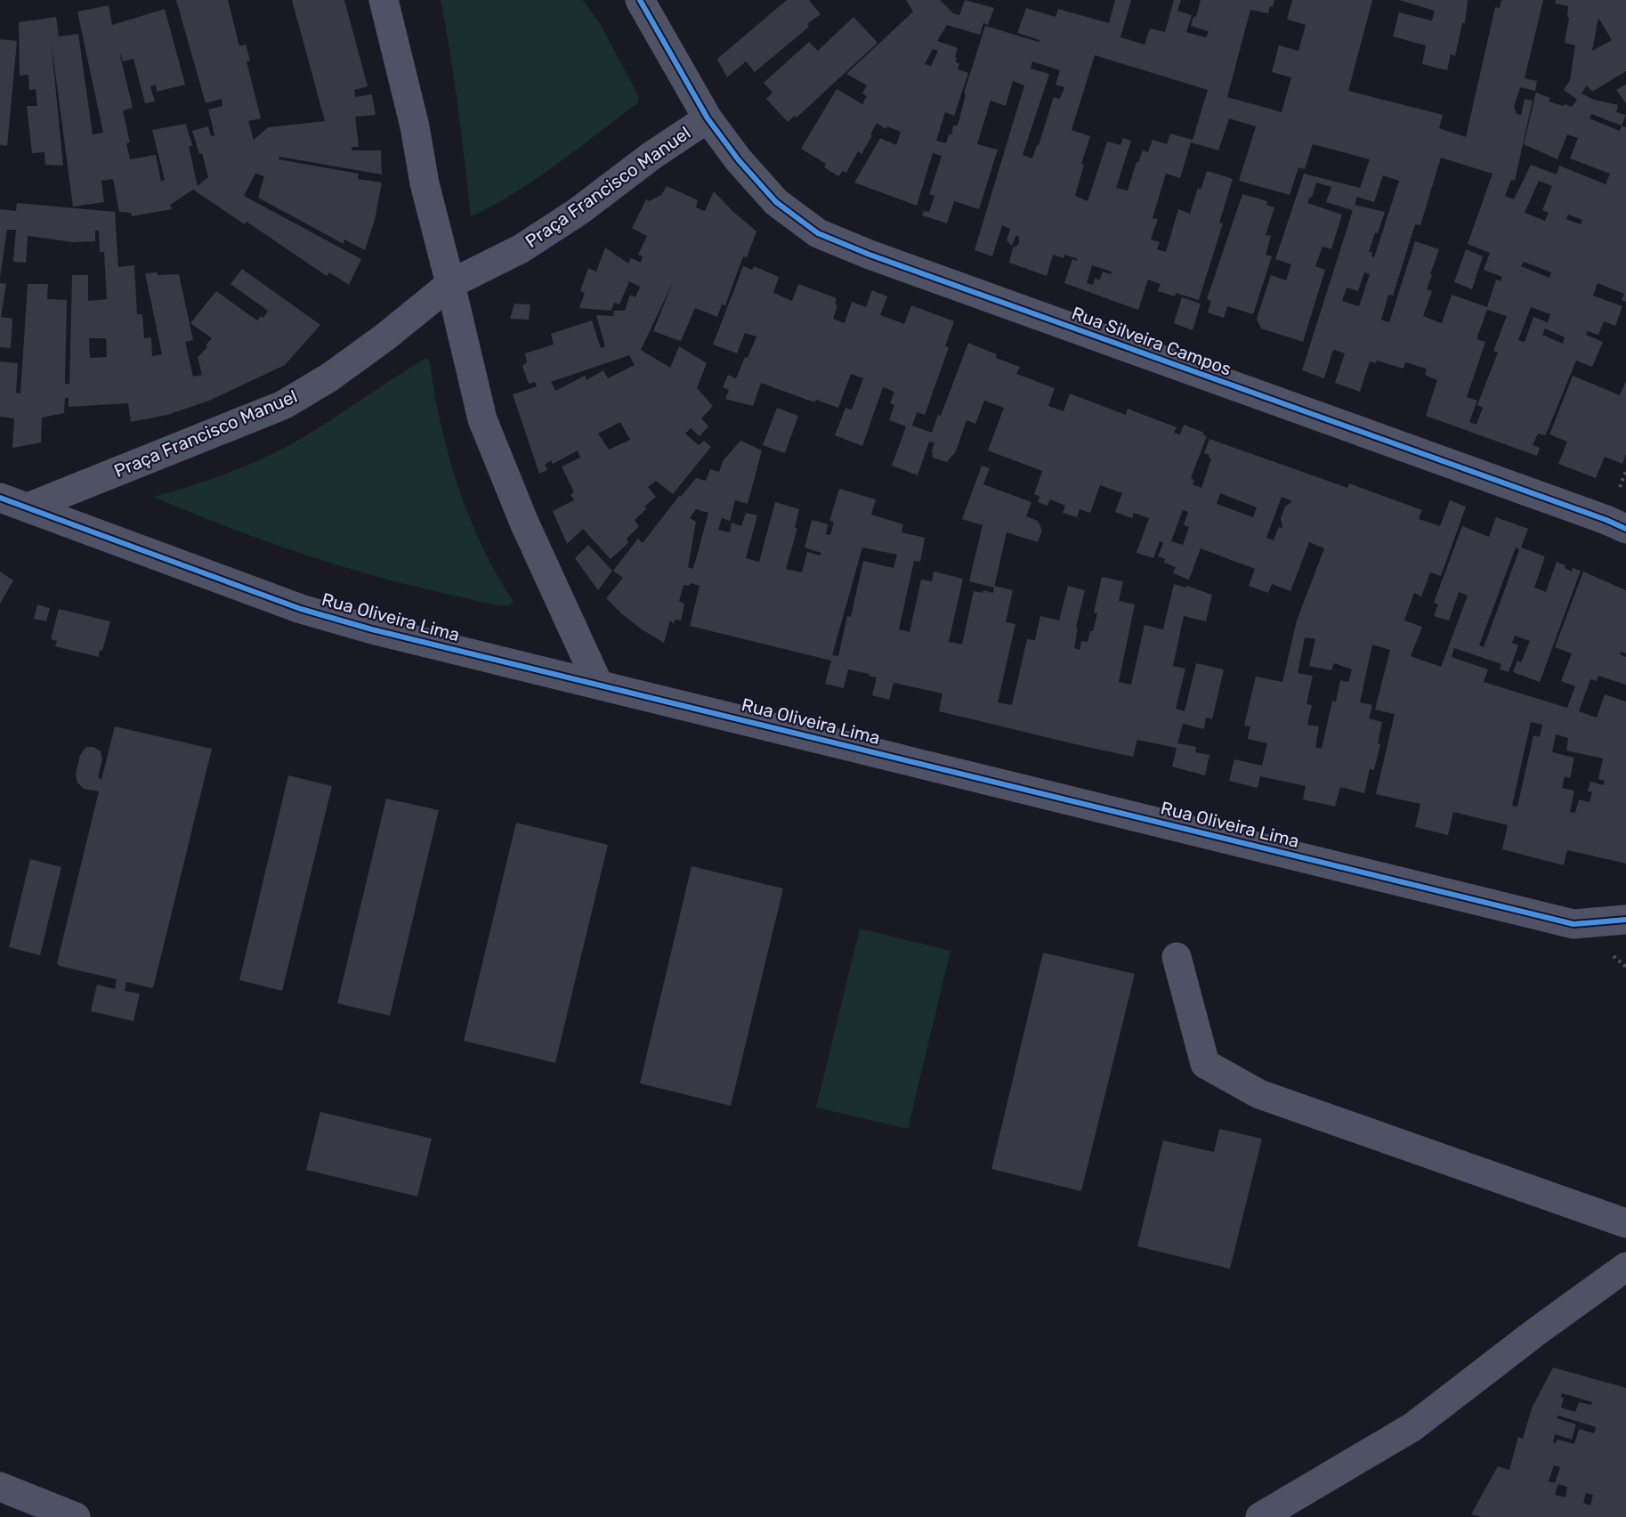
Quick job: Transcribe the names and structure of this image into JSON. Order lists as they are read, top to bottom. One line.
{"streets":{"street":["Praça Francisco Manuel","Rua Silveira Campos","Rua Oliveira Lima"]},"crossings":[["Praça Francisco Manuel","Rua Silveira Campos"],["Praça Francisco Manuel","Rua Oliveira Lima"]]}
